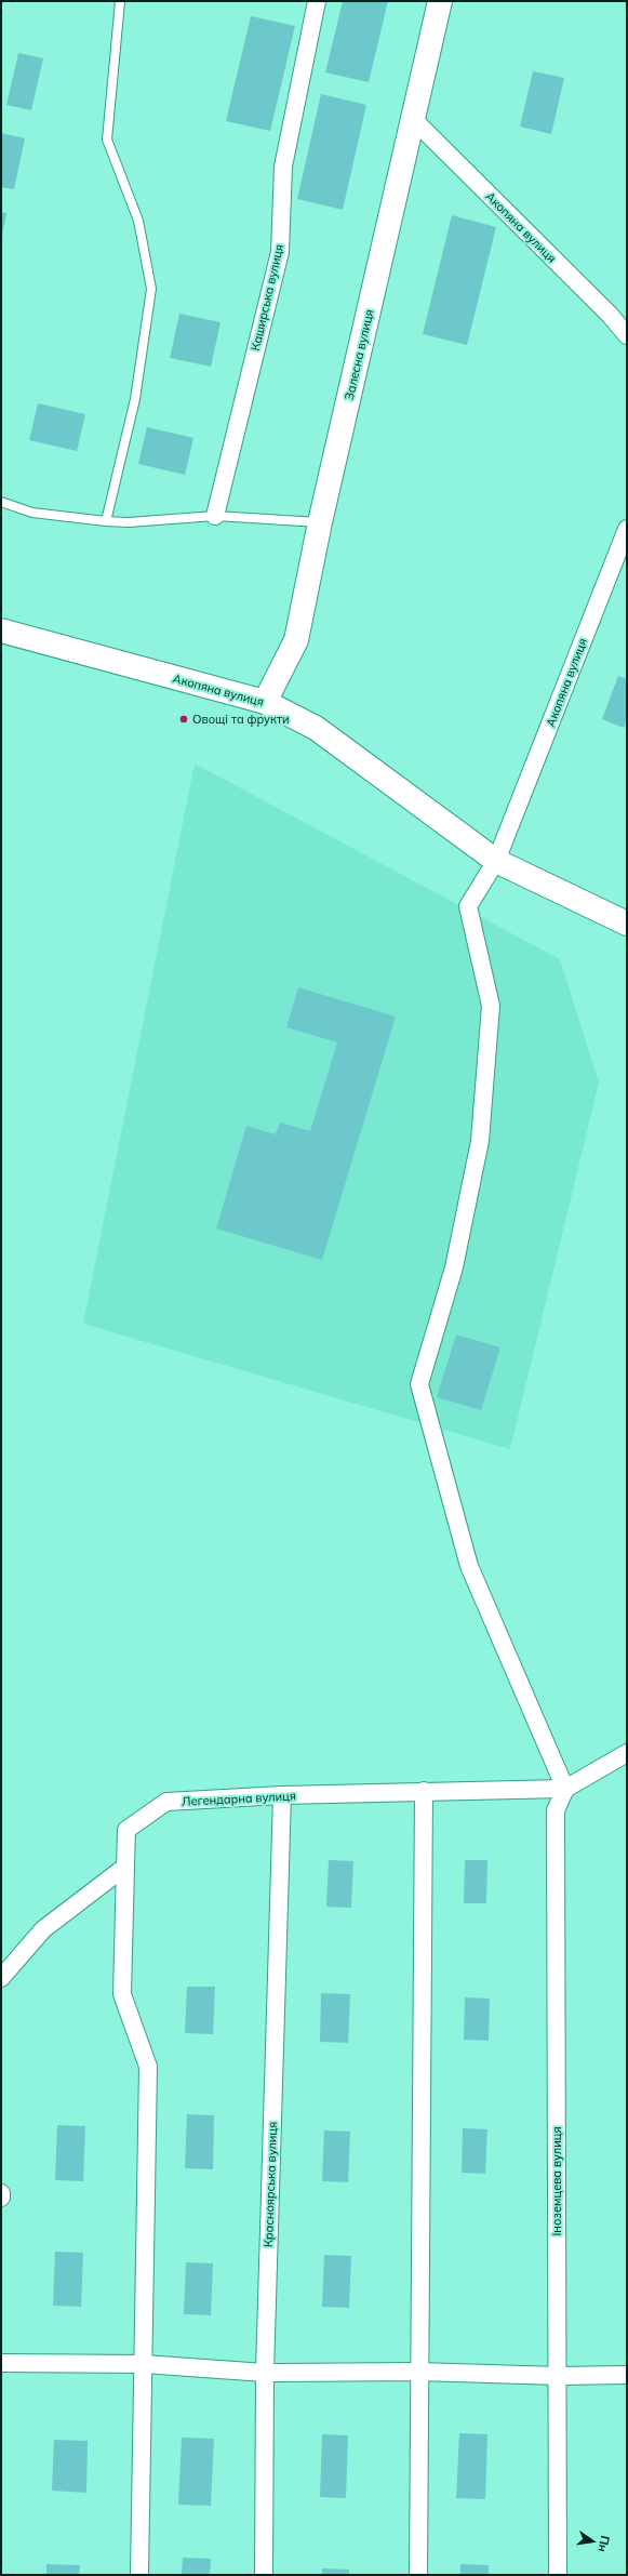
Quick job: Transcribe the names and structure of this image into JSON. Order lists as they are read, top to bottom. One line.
{"streets":{"main road":["Акопяна вулиця","Залесна вулиця"],"street":["Каширська вулиця","Легендарна вулиця","Іноземцева вулиця","Красноярська вулиця"]},"crossings":[["Акопяна вулиця","Залесна вулиця"],["Легендарна вулиця","Іноземцева вулиця"],["Легендарна вулиця","Красноярська вулиця"]],"places":["Овощі та фрукти"],"north":"right"}
